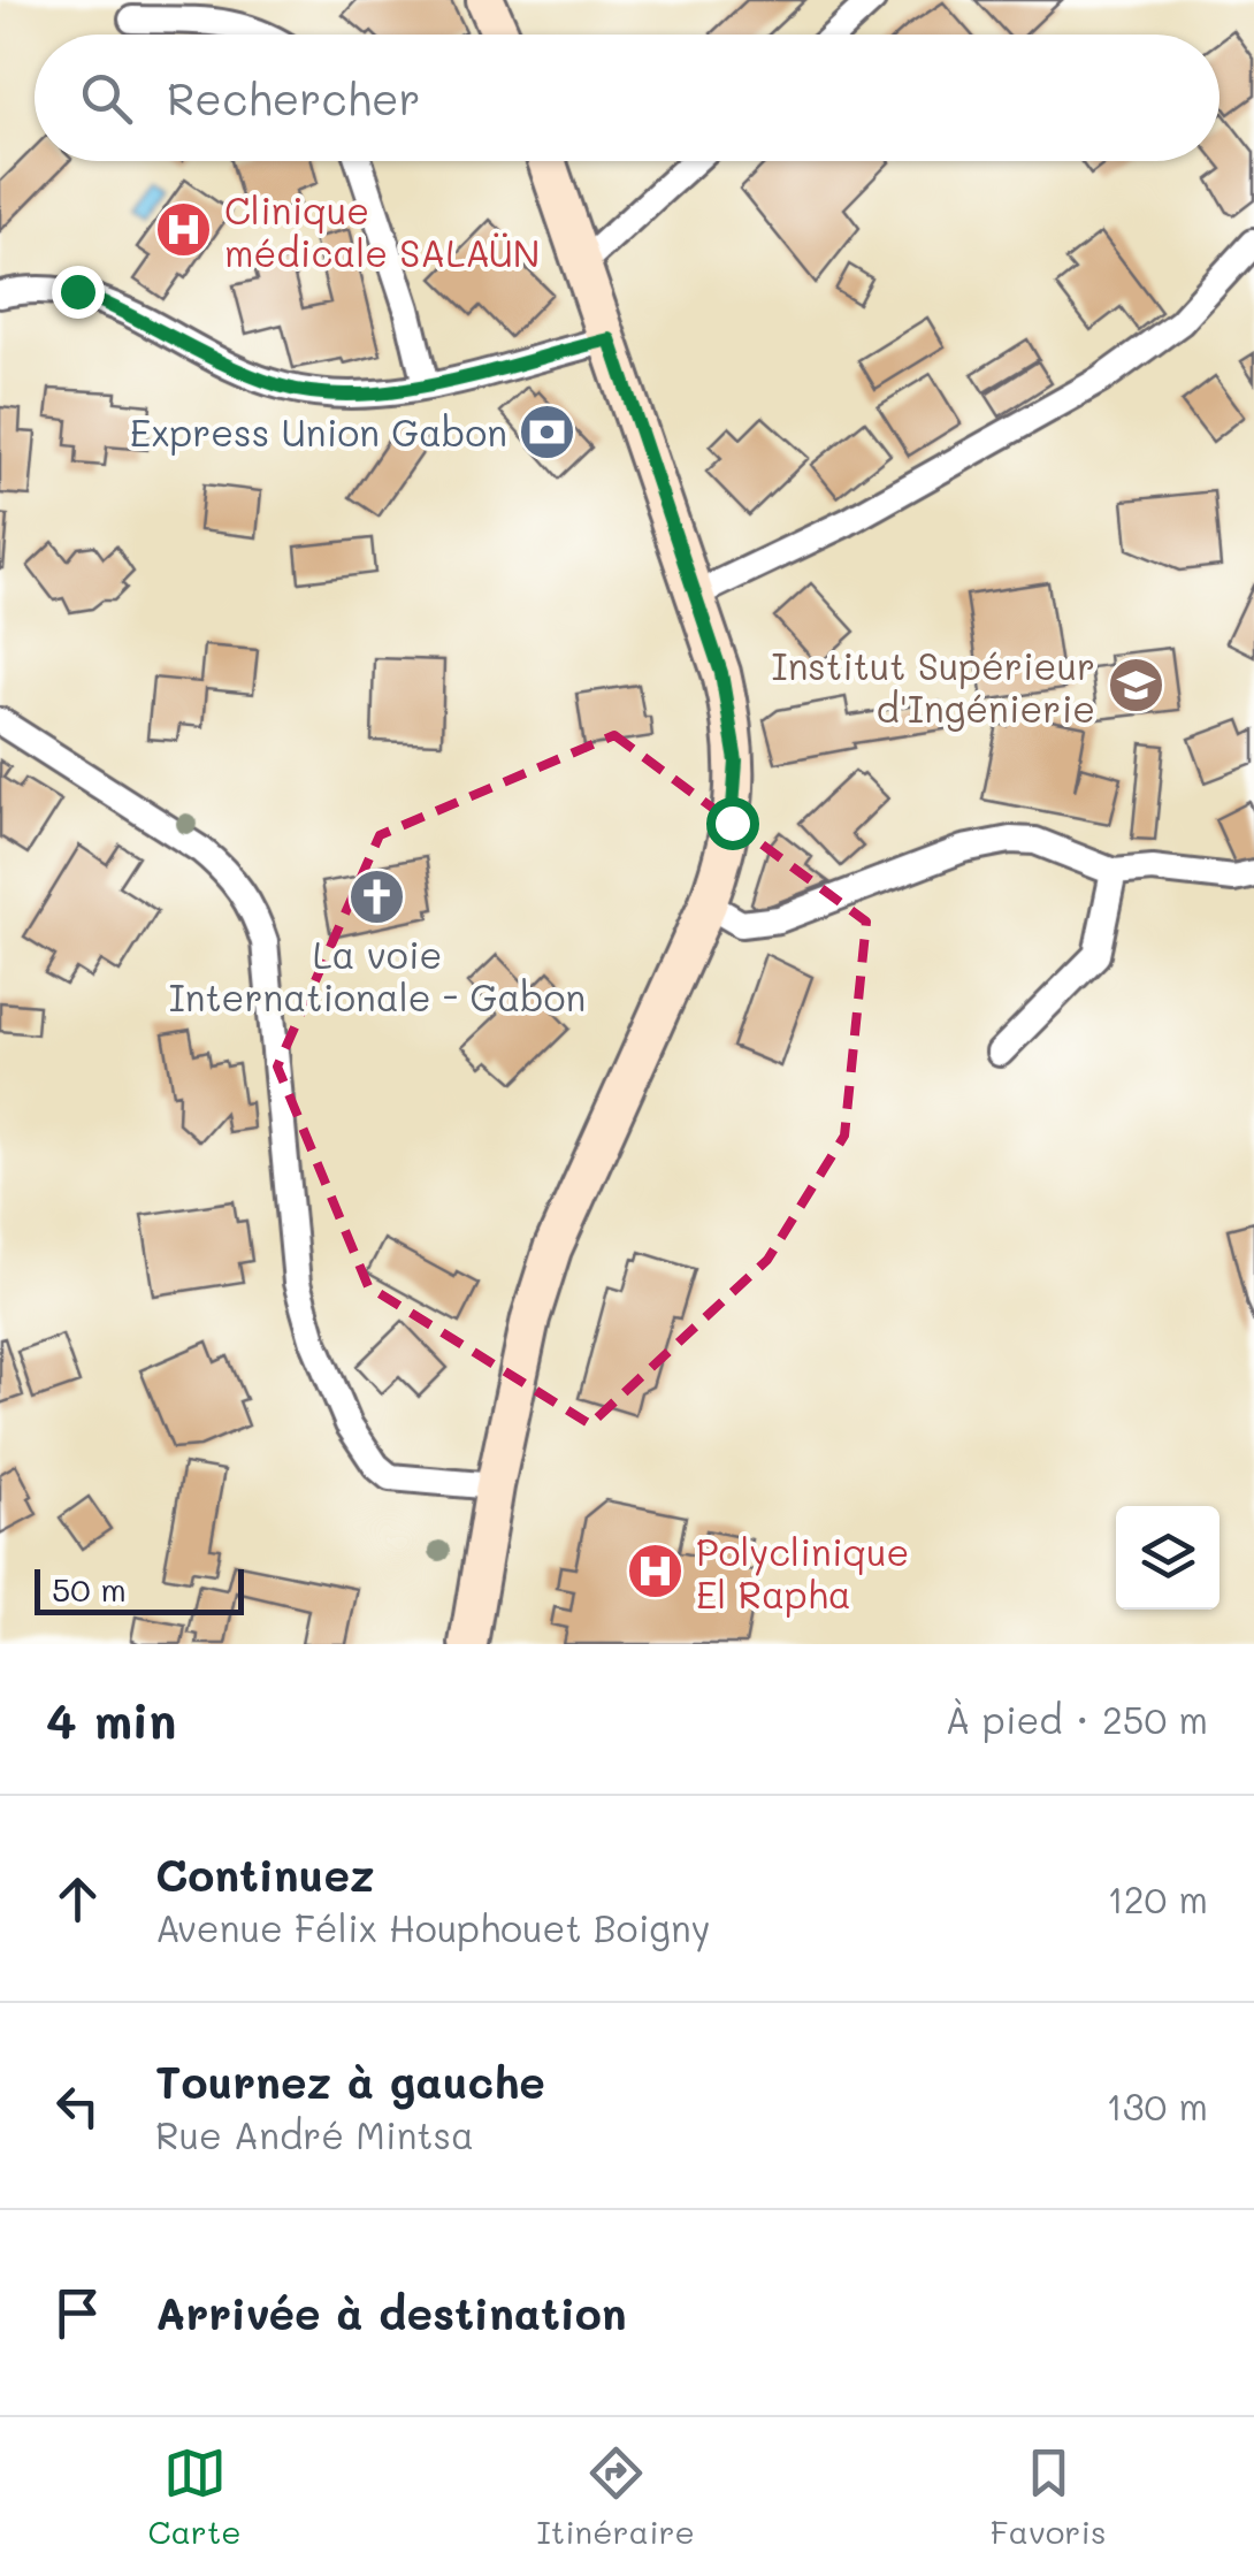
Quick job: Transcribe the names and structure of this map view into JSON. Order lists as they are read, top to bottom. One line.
{"places":{"hospital":["Clinique médicale SALAÜN","Polyclinique El Rapha"],"bank":["Express Union Gabon"],"school or university":["Institut Supérieur d'Ingénierie"],"church":["La voie Internationale - Gabon"]},"scale_bar":"50 m","page":{"search":"Rechercher","scale":"50 m","heading":["4 min","À pied · 250 m"],"list":[["Continuez","Avenue Félix Houphouet Boigny","120 m"],["Tournez à gauche","Rue André Mintsa","130 m"],"Arrivée à destination"],"nav":["Carte","Itinéraire","Favoris"]}}
